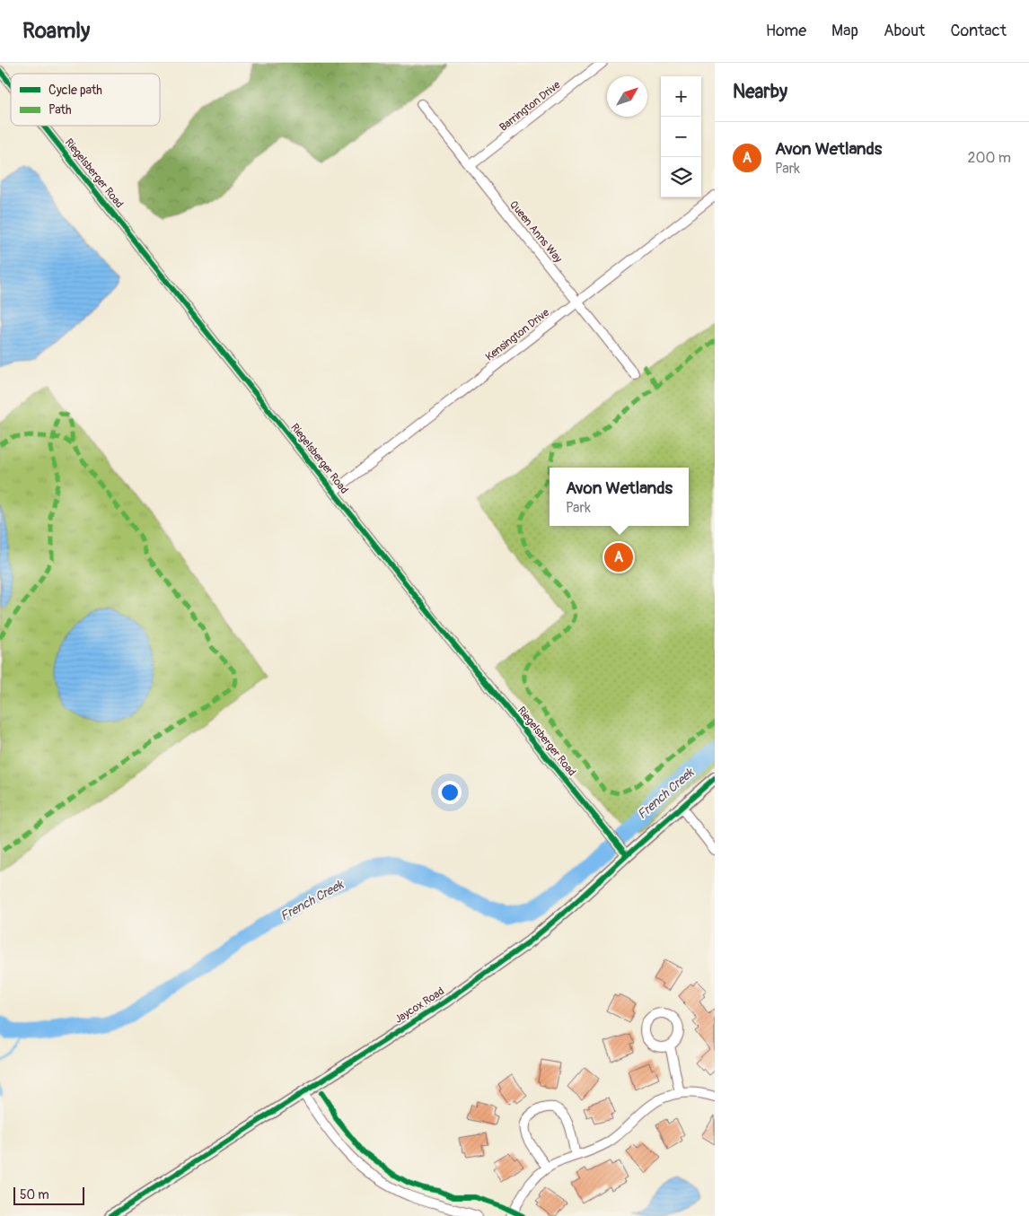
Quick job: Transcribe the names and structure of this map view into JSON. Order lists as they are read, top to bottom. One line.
{"streets":{"street":["Barrington Drive","Riegelsberger Road","Queen Anns Way","Kensington Drive","Jaycox Road"]},"crossings":[["Barrington Drive","Queen Anns Way"],["Riegelsberger Road","Kensington Drive"],["Riegelsberger Road","Jaycox Road"],["Queen Anns Way","Kensington Drive"]],"water":["French Creek"],"legend":["Cycle path","Path"],"scale_bar":"50 m","north":"top right","page":{"header":"Roamly","nav":["Home","Map","About","Contact"],"heading":"Nearby","map_buttons":["+","−"],"list":[{"mark":"A","name":"Avon Wetlands","note":"Park","value":"200 m"}],"popup":["Avon Wetlands","Park"],"pins":"A","scale":"50 m"}}
